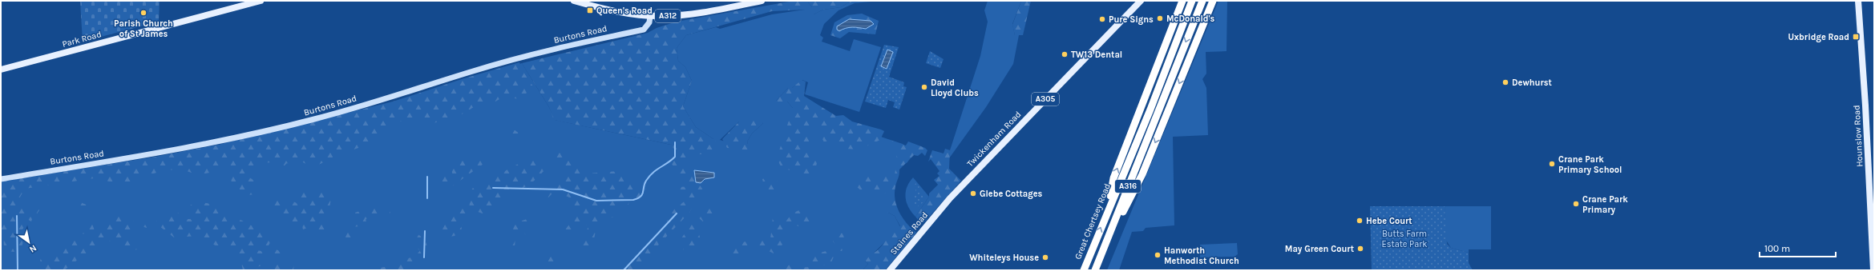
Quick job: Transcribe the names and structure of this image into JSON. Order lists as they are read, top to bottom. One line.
{"streets":{"highway":["A316","Great Chertsey Road"],"main road":["A312","Park Road","A305","Hounslow Road","Twickenham Road","Staines Road"],"street":["Burtons Road"]},"crossings":[["A312","Burtons Road"],["Twickenham Road","Staines Road"]],"parks":["Butts Farm Estate Park"],"places":{"transit":["Queen's Road","Uxbridge Road"],"other":["Parish Church of St James","McDonald's","Pure Signs","TW13 Dental","Dewhurst","David Lloyd Clubs","Crane Park Primary School","Glebe Cottages","Crane Park Primary","Hebe Court","May Green Court","Hanworth Methodist Church","Whiteleys House"]},"scale_bar":"100 m","north":"bottom right"}
